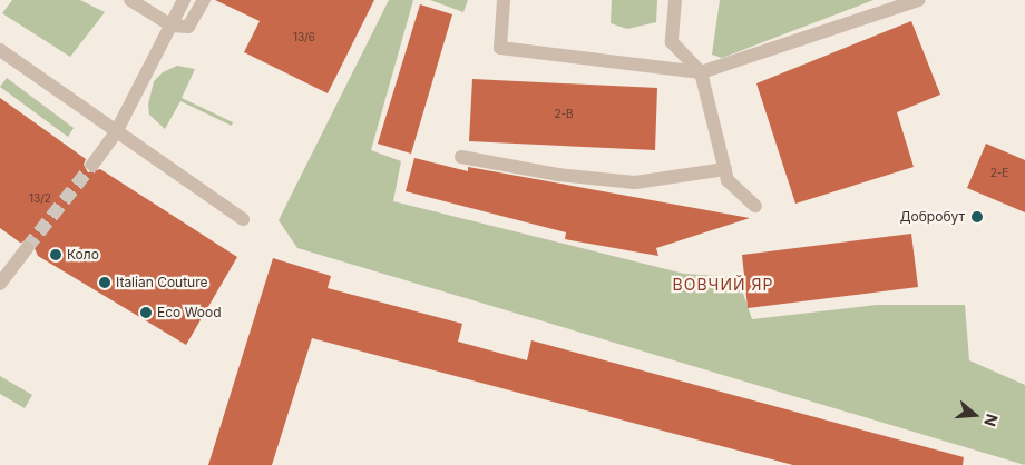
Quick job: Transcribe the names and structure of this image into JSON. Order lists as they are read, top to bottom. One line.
{"districts":["ВОВЧИЙ ЯР"],"places":["Добробут","Коло","Italian Couture","Eco Wood"],"house_numbers":["13/6","2-В","2-Е","13/2"],"north":"right"}
